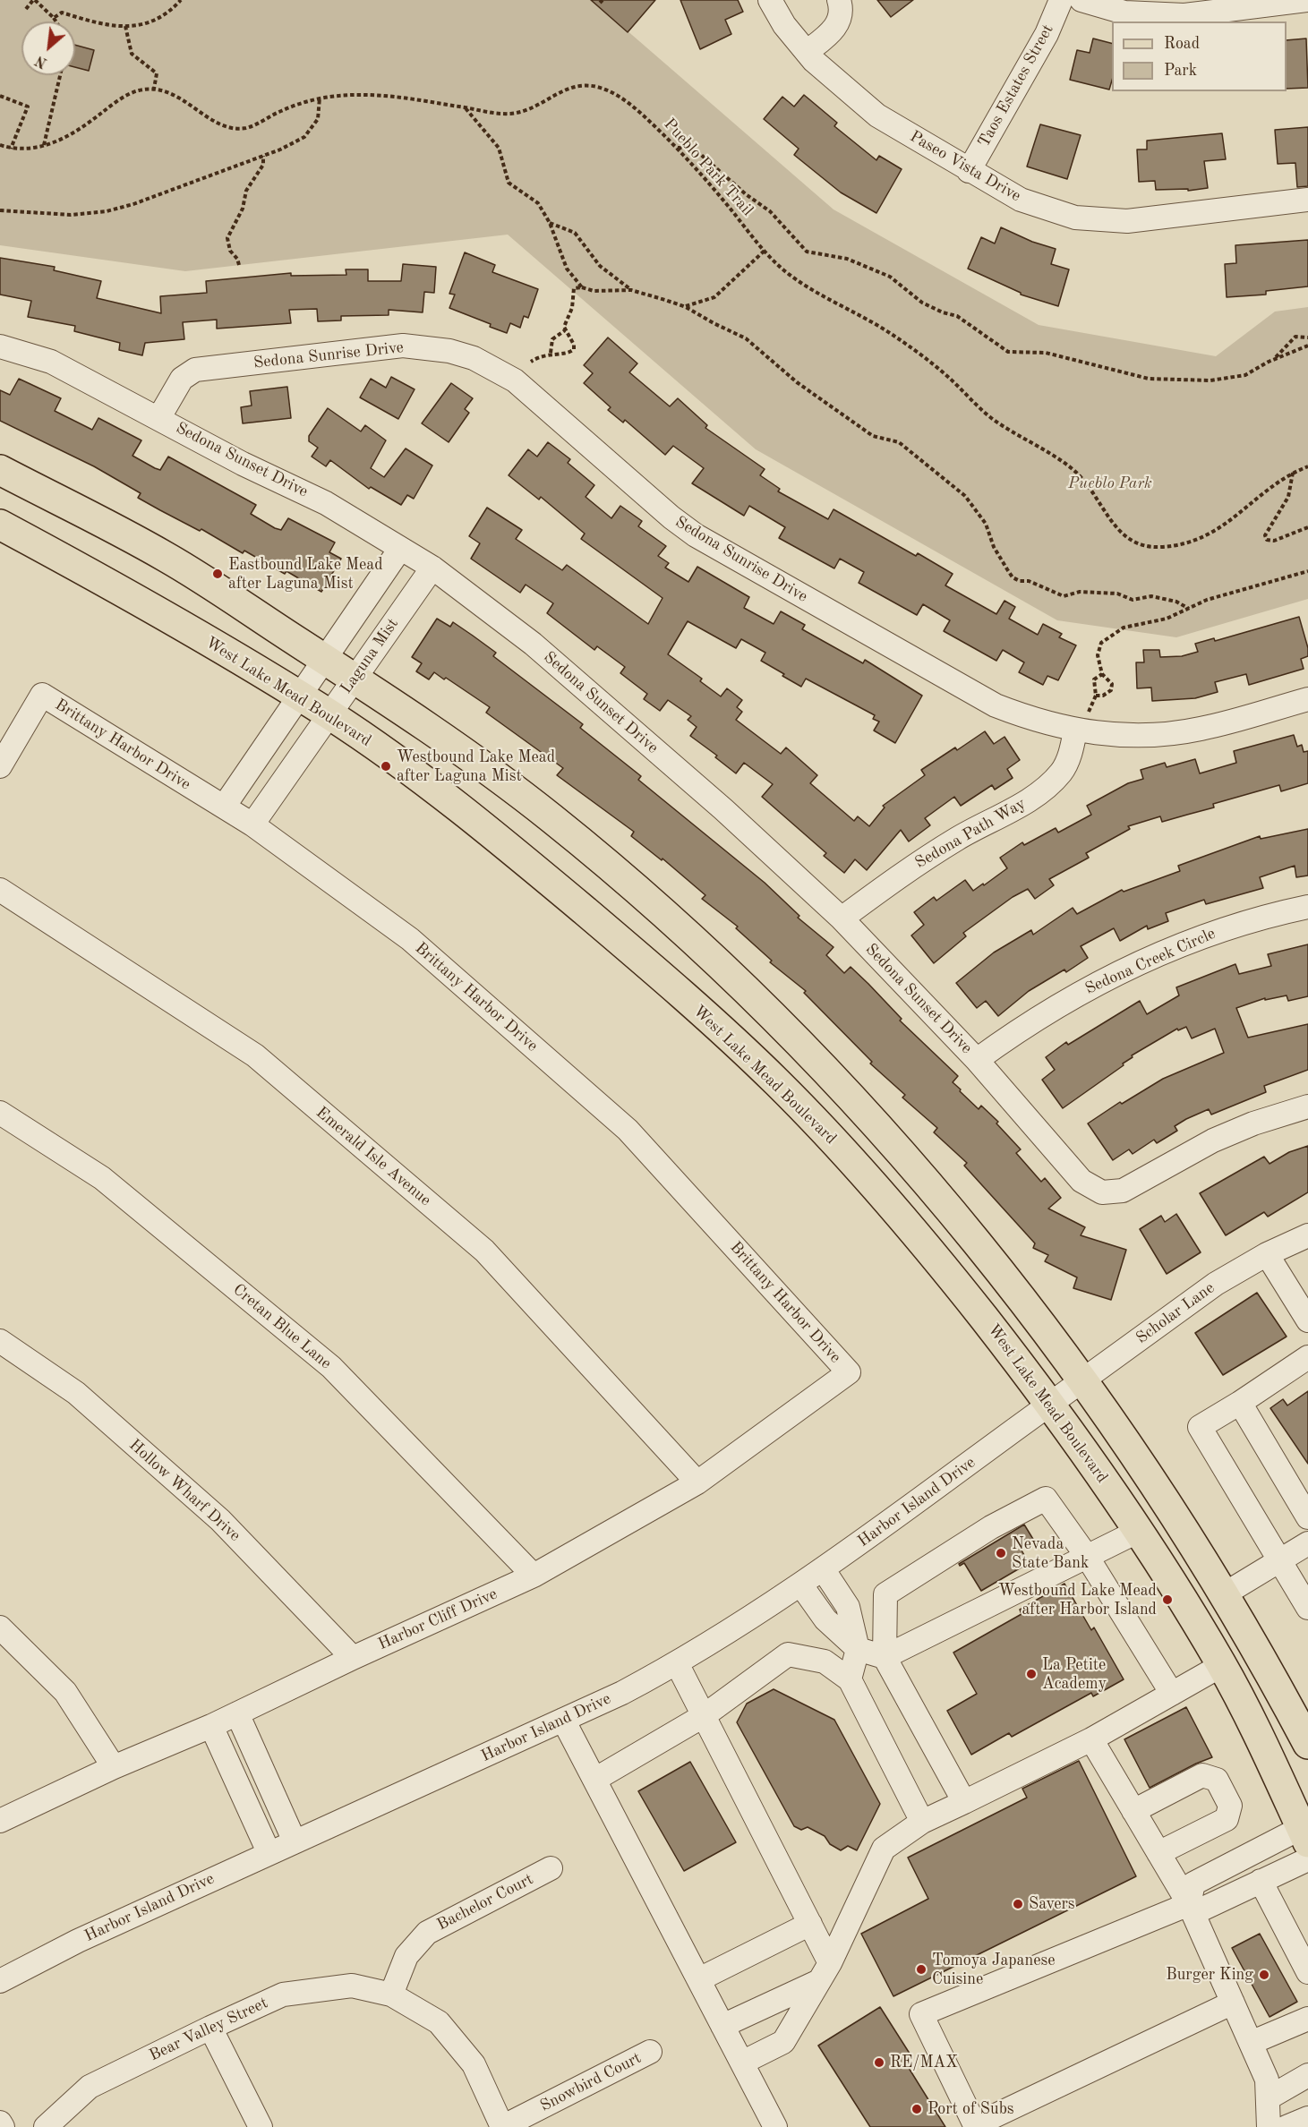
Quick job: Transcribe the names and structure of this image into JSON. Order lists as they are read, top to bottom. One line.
{"streets":{"main road":["West Lake Mead Boulevard"],"street":["Taos Estates Street","Paseo Vista Drive","Sedona Sunrise Drive","Sedona Sunset Drive","Laguna Mist","Brittany Harbor Drive","Sedona Path Way","Sedona Creek Circle","Emerald Isle Avenue","Scholar Lane","Cretan Blue Lane","Hollow Wharf Drive","Harbor Island Drive","Harbor Cliff Drive","Bachelor Court","Bear Valley Street","Snowbird Court"],"path":["Pueblo Park Trail"]},"crossings":[["Taos Estates Street","Paseo Vista Drive"],["Sedona Sunrise Drive","Sedona Sunset Drive"],["Sedona Sunrise Drive","Sedona Path Way"],["Sedona Sunset Drive","Laguna Mist"],["Sedona Sunset Drive","Sedona Path Way"],["Sedona Sunset Drive","Sedona Creek Circle"],["Laguna Mist","West Lake Mead Boulevard"],["Laguna Mist","Brittany Harbor Drive"],["West Lake Mead Boulevard","Scholar Lane"],["West Lake Mead Boulevard","Harbor Island Drive"],["Brittany Harbor Drive","Harbor Cliff Drive"],["Emerald Isle Avenue","Harbor Cliff Drive"],["Scholar Lane","Harbor Island Drive"],["Cretan Blue Lane","Harbor Cliff Drive"],["Hollow Wharf Drive","Harbor Cliff Drive"],["Bachelor Court","Bear Valley Street"],["Bear Valley Street","Snowbird Court"]],"parks":["Pueblo Park"],"places":["Eastbound Lake Mead after Laguna Mist","Westbound Lake Mead after Laguna Mist","Nevada State Bank","Westbound Lake Mead after Harbor Island","La Petite Academy","Savers","Tomoya Japanese Cuisine","Burger King","RE/MAX","Port of Subs"],"legend":["Road","Park"],"north":"bottom left"}
